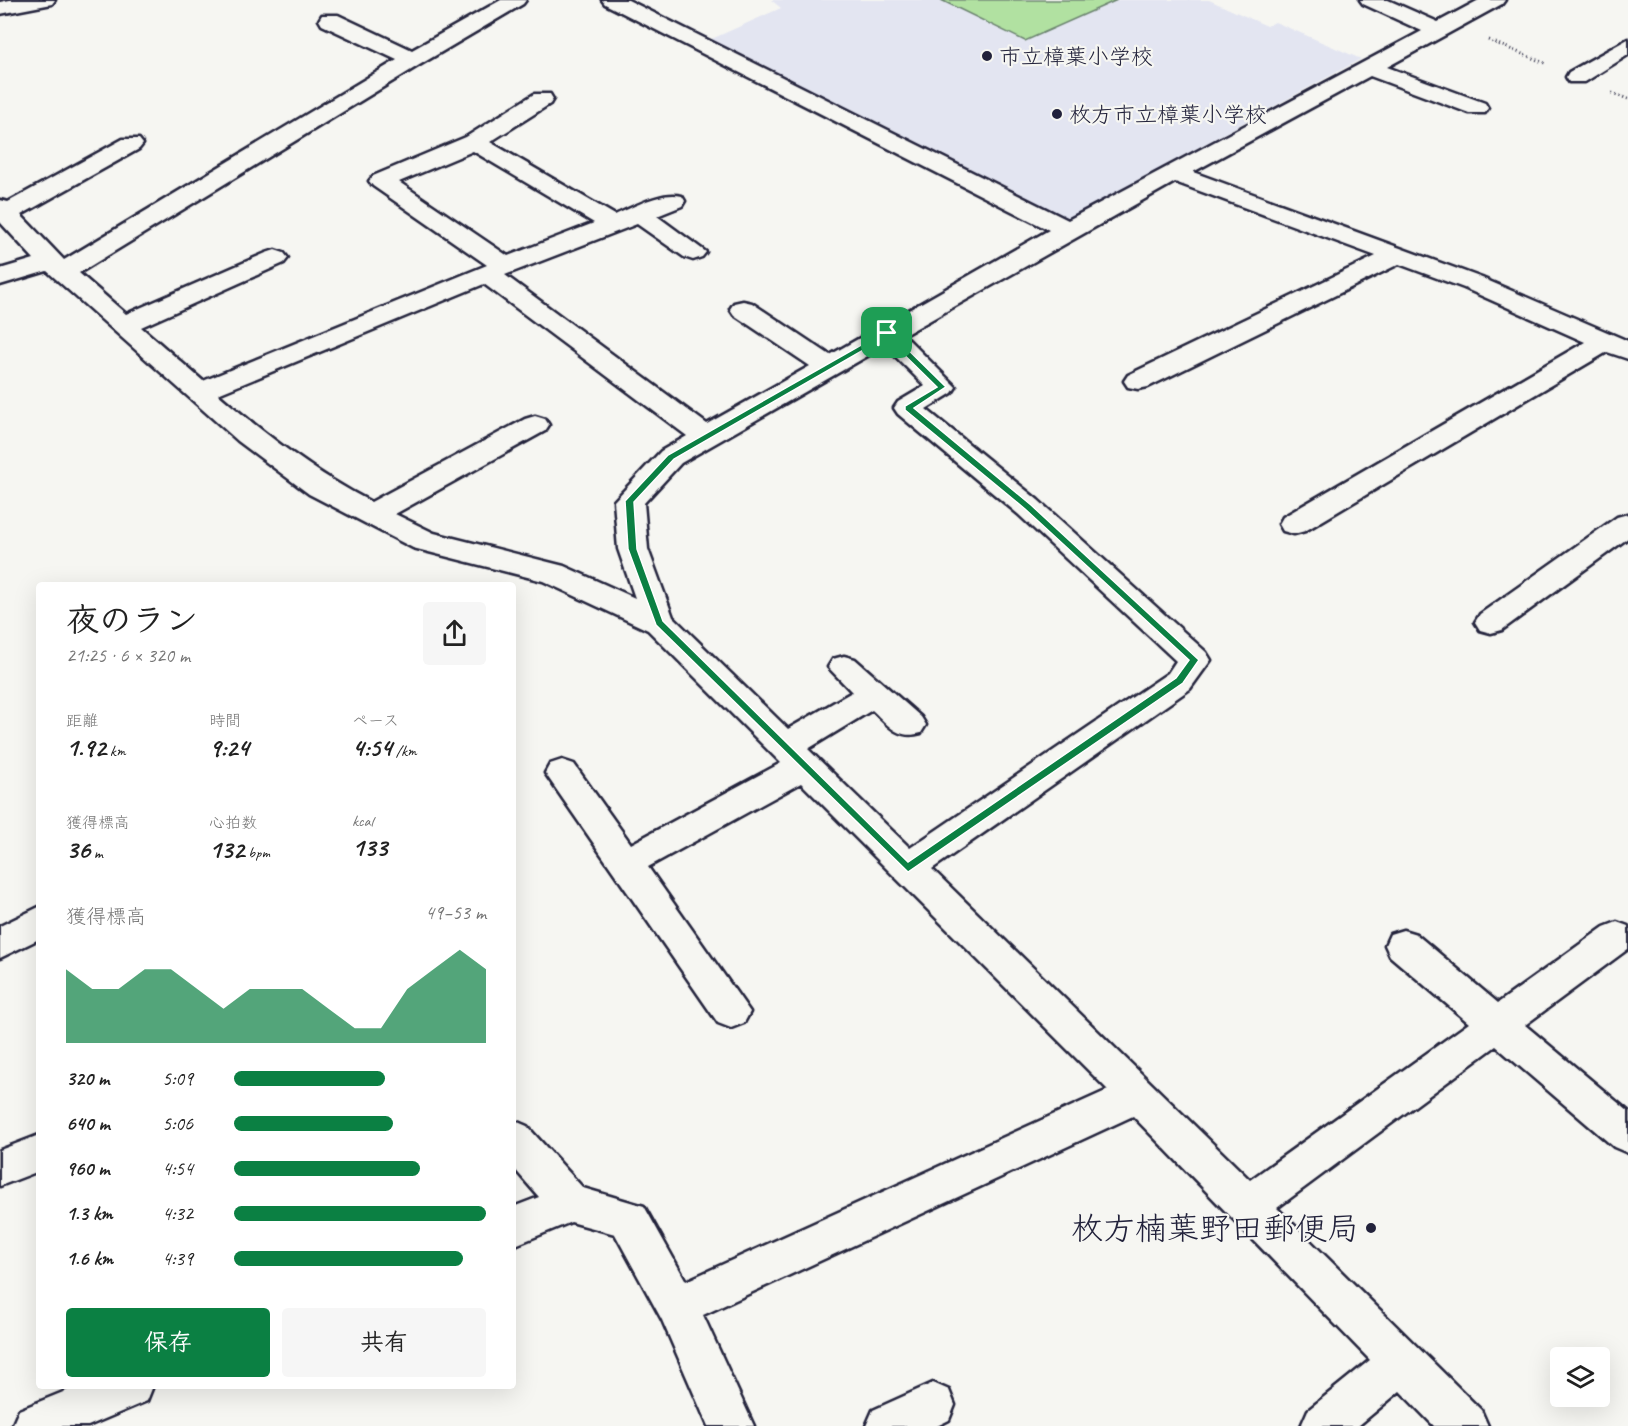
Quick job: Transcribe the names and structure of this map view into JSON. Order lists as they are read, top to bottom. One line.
{"places":["市立樟葉小学校","枚方市立樟葉小学校","枚方楠葉野田郵便局"],"page":{"heading":["夜のラン","21:25 · 6 × 320 m"],"stats":[["距離","1.92 km"],["時間","9:24"],["ペース","4:54 /km"],["獲得標高","36 m"],["心拍数","132 bpm"],["kcal","133"]],"chart":["獲得標高","49–53 m"],"list":[{"name":"320 m","note":"5:09"},{"name":"640 m","note":"5:06"},{"name":"960 m","note":"4:54"},{"name":"1.3 km","note":"4:32"},{"name":"1.6 km","note":"4:39"}],"buttons":["保存","共有"]}}
